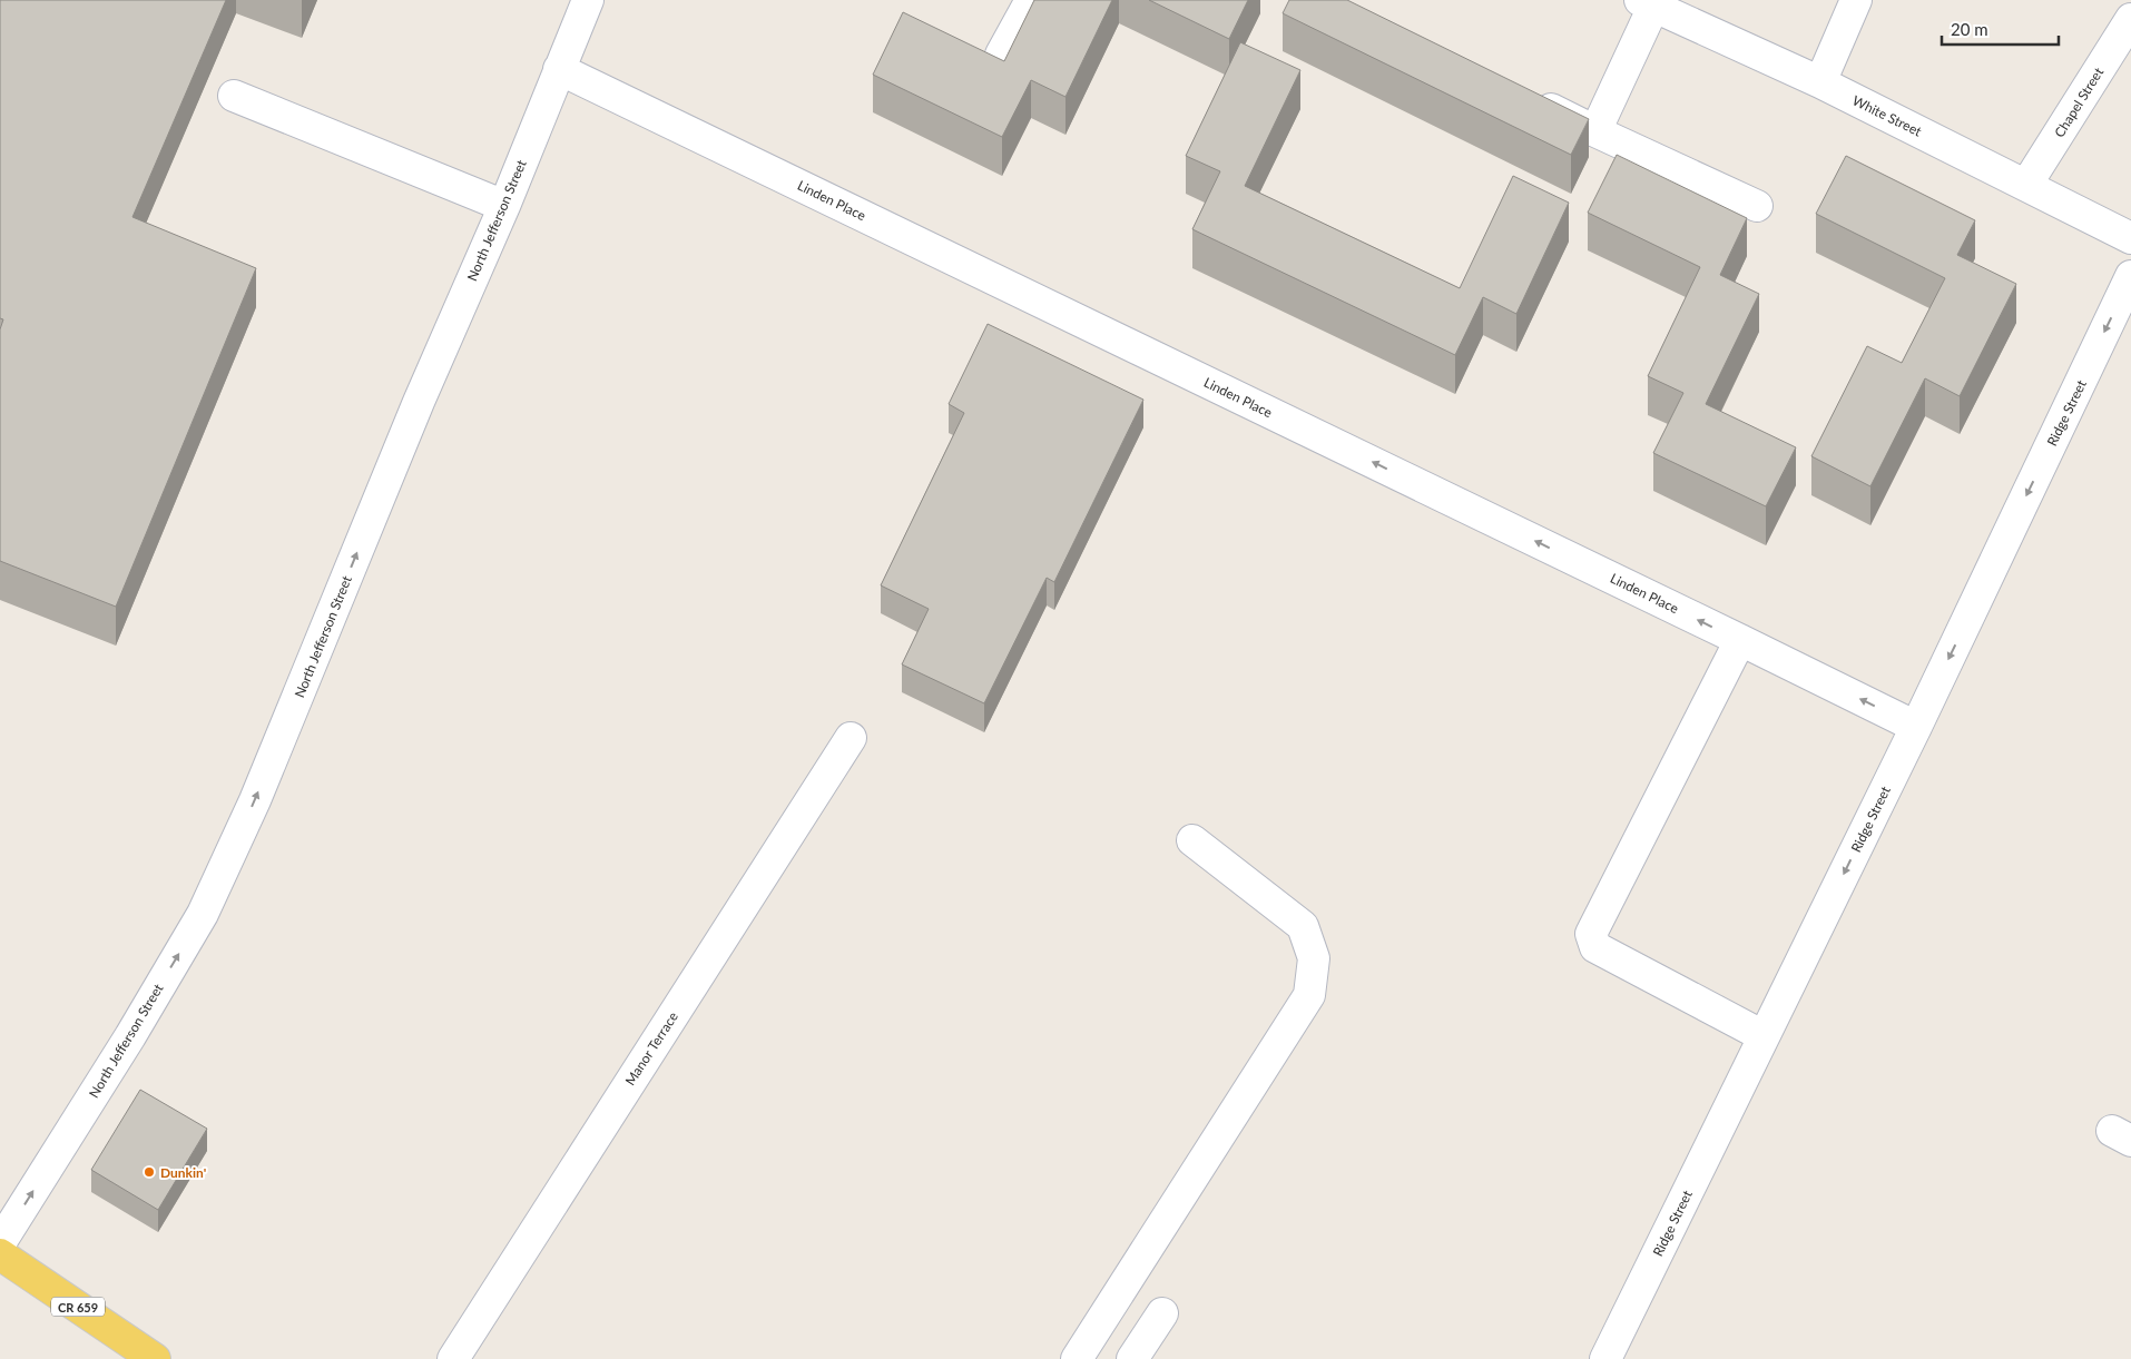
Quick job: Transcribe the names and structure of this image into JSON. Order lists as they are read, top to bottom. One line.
{"streets":{"main road":["CR 659"],"street":["Chapel Street","White Street","Linden Place","North Jefferson Street","Ridge Street","Manor Terrace"]},"crossings":[["Chapel Street","White Street"],["Linden Place","North Jefferson Street"],["Linden Place","Ridge Street"]],"one_way":["Linden Place","North Jefferson Street","Ridge Street"],"places":["Dunkin'"],"scale_bar":"20 m"}
